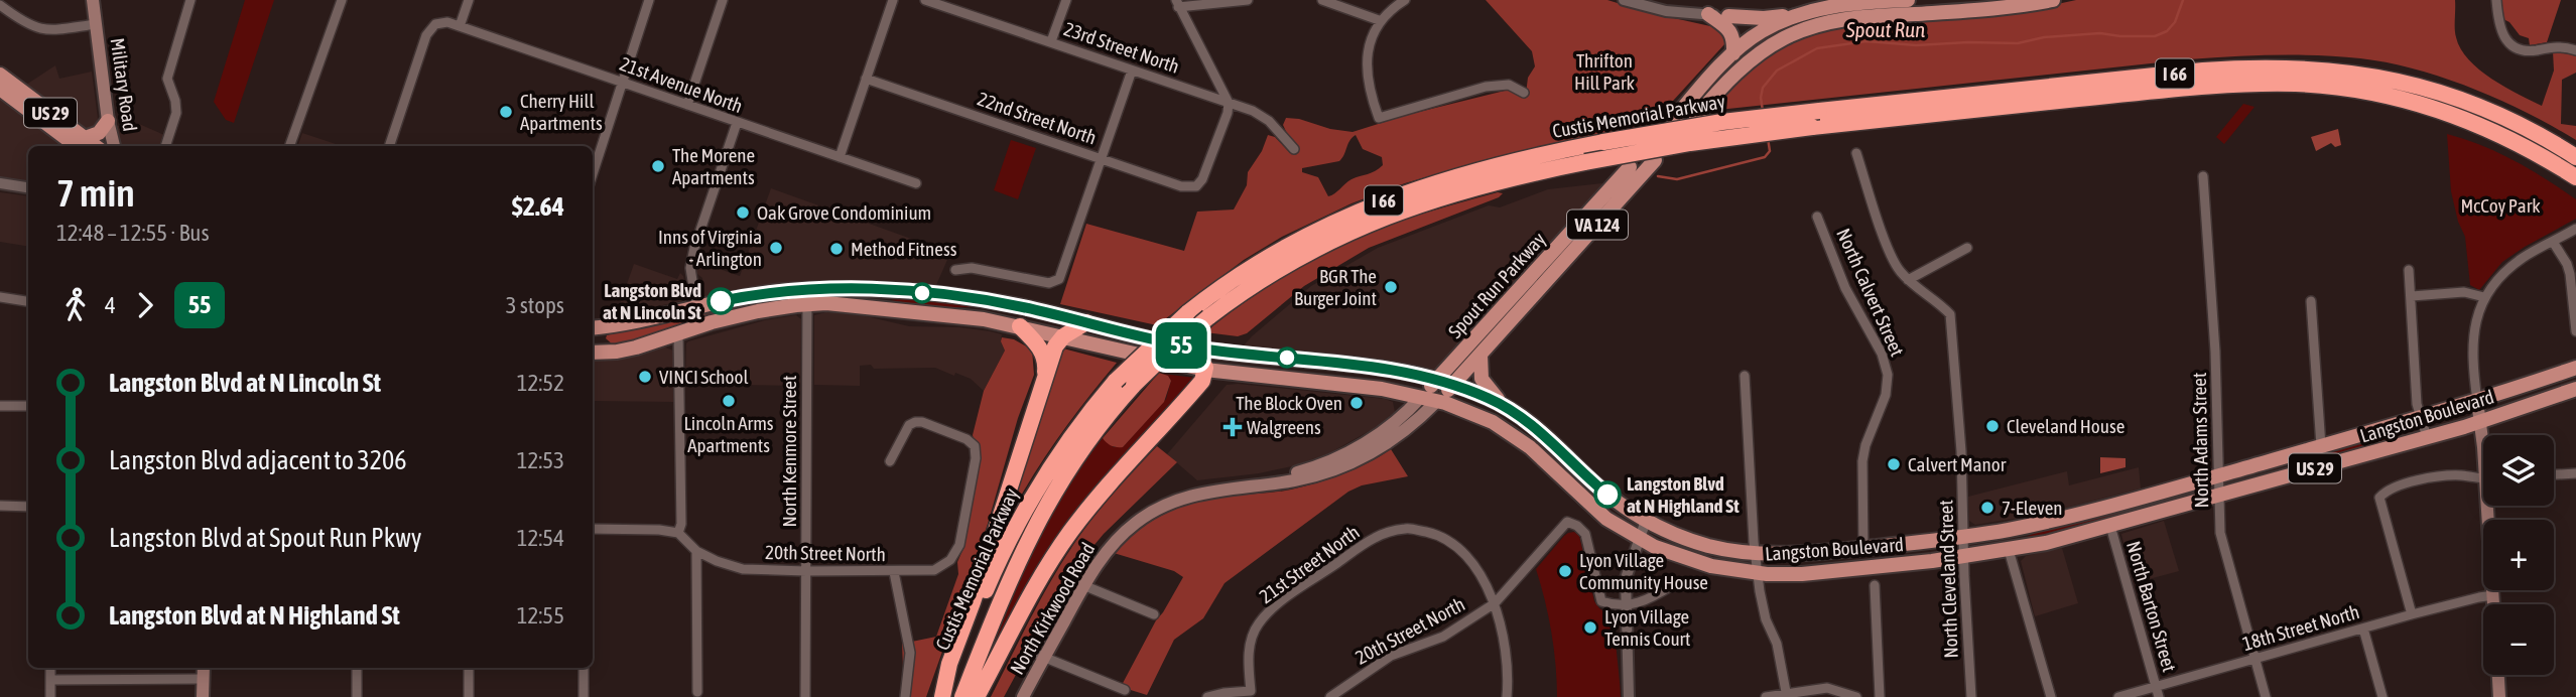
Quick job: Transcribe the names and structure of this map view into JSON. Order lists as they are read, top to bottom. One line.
{"streets":{"highway":["I 66","Custis Memorial Parkway"],"main road":["Military Road","US 29","VA 124","Spout Run Parkway","Langston Boulevard","North Kirkwood Road"],"street":["23rd Street North","21st Avenue North","22nd Street North","North Calvert Street","North Adams Street","North Kenmore Street","20th Street North","21st Street North","North Cleveland Street","North Barton Street","18th Street North"]},"crossings":[["23rd Street North","22nd Street North"],["Spout Run Parkway","Langston Boulevard"],["Spout Run Parkway","North Kirkwood Road"],["North Calvert Street","Langston Boulevard"],["Langston Boulevard","North Adams Street"],["Langston Boulevard","North Kenmore Street"],["Langston Boulevard","North Cleveland Street"],["Langston Boulevard","North Barton Street"],["Langston Boulevard","North Kirkwood Road"],["North Adams Street","18th Street North"],["North Kenmore Street","20th Street North"],["20th Street North","21st Street North"],["North Barton Street","18th Street North"]],"water":["Spout Run"],"parks":["Thrifton Hill Park","McCoy Park"],"places":{"other":["Cherry Hill Apartments","The Morene Apartments","Oak Grove Condominium","Inns of Virginia - Arlington","Method Fitness","BGR The Burger Joint","Langston Blvd at N Lincoln St","VINCI School","Lincoln Arms Apartments","The Block Oven","Cleveland House","Calvert Manor","Langston Blvd at N Highland St","7-Eleven","Lyon Village Community House","Lyon Village Tennis Court"],"health":["Walgreens"]},"lines":["bus line 55"],"page":{"on_map":"55","heading":["7 min","12:48 – 12:55 · Bus","$2.64"],"legs":["4","55","3 stops"],"list":[{"name":"Langston Blvd at N Lincoln St","value":"12:52"},{"name":"Langston Blvd adjacent to 3206","value":"12:53"},{"name":"Langston Blvd at Spout Run Pkwy","value":"12:54"},{"name":"Langston Blvd at N Highland St","value":"12:55"}],"map_buttons":["+","−"]}}
